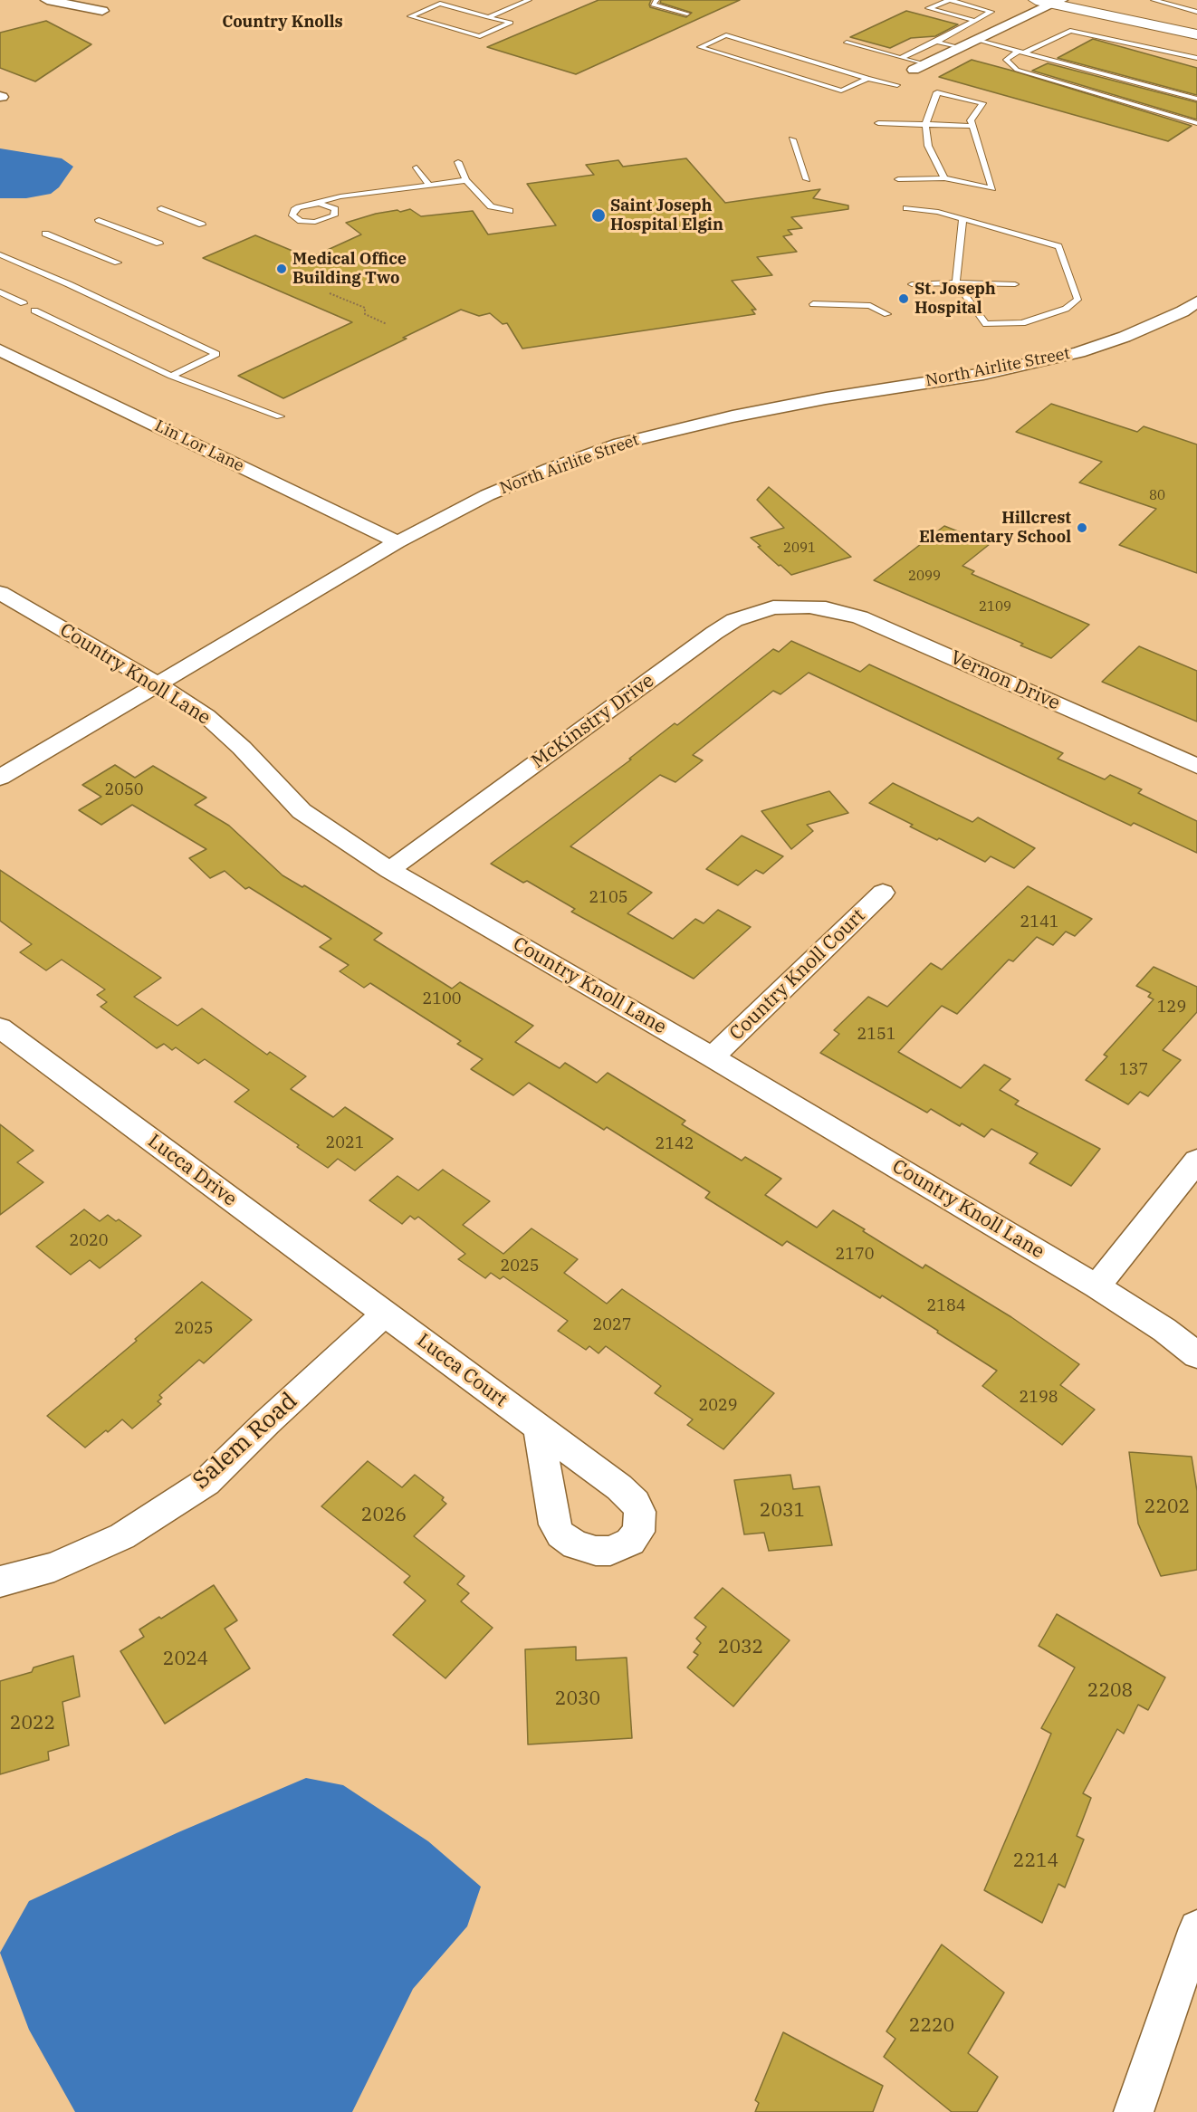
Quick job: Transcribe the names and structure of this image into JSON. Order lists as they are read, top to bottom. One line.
{"streets":{"street":["North Airlite Street","Lin Lor Lane","Country Knoll Lane","Vernon Drive","McKinstry Drive","Country Knoll Court","Lucca Drive","Lucca Court","Salem Road"]},"crossings":[["North Airlite Street","Lin Lor Lane"],["North Airlite Street","Country Knoll Lane"],["Country Knoll Lane","McKinstry Drive"],["Country Knoll Lane","Country Knoll Court"],["Vernon Drive","McKinstry Drive"],["Lucca Drive","Lucca Court"],["Lucca Drive","Salem Road"],["Lucca Court","Salem Road"]],"districts":["Country Knolls"],"places":["Saint Joseph Hospital Elgin","Medical Office Building Two","St. Joseph Hospital","Hillcrest Elementary School"],"house_numbers":["80","2091","2099","2109","2050","2105","2141","2100","129","2151","137","2021","2142","2020","2170","2025","2184","2027","2025","2198","2029","2202","2031","2026","2032","2024","2208","2030","2022","2214","2220"]}
